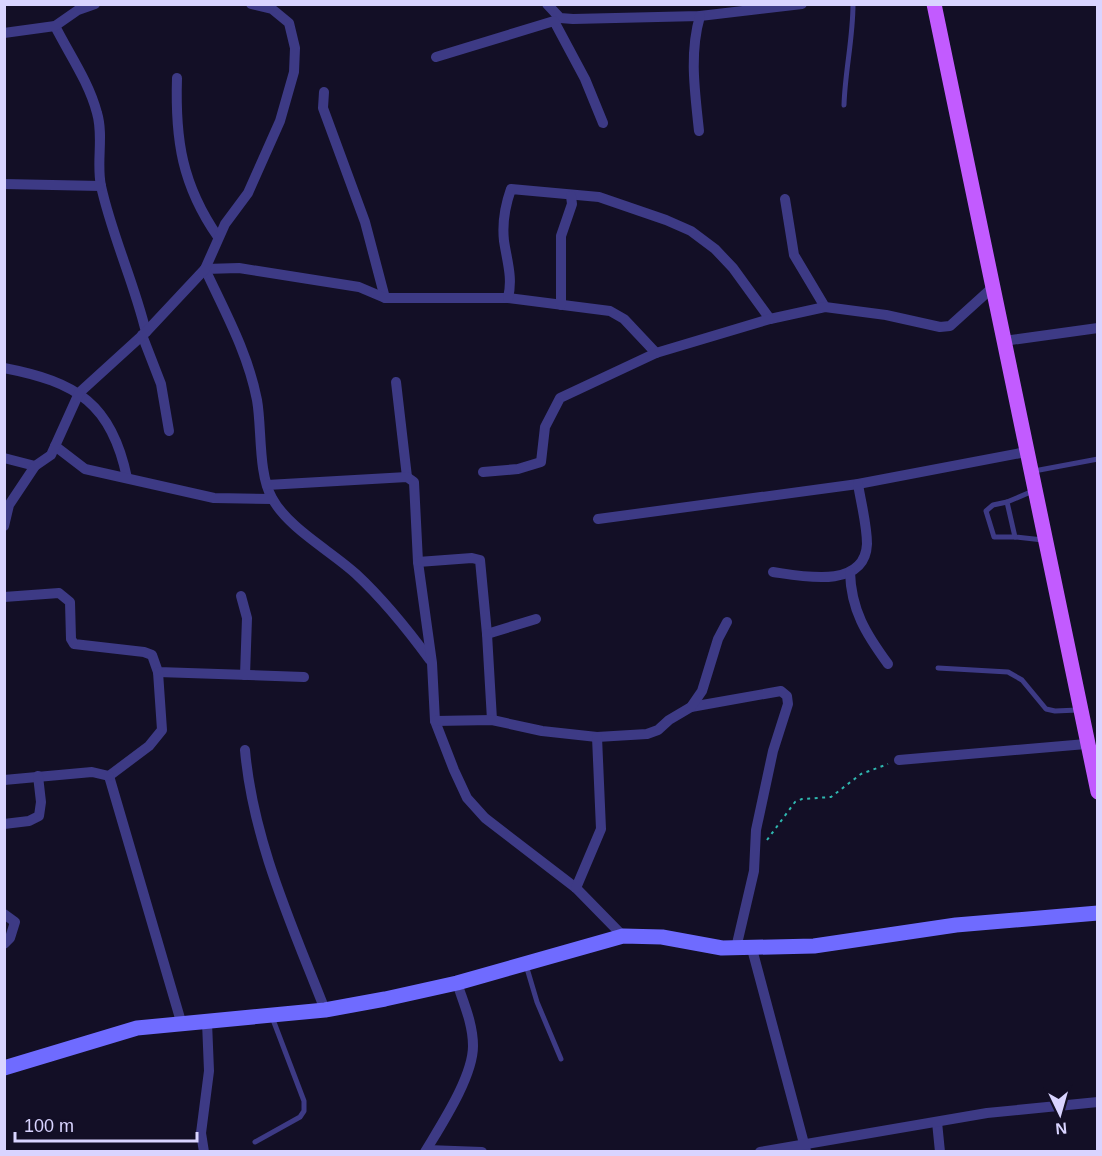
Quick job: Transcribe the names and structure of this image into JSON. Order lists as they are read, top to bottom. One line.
{"scale_bar":"100 m","north":"bottom"}
